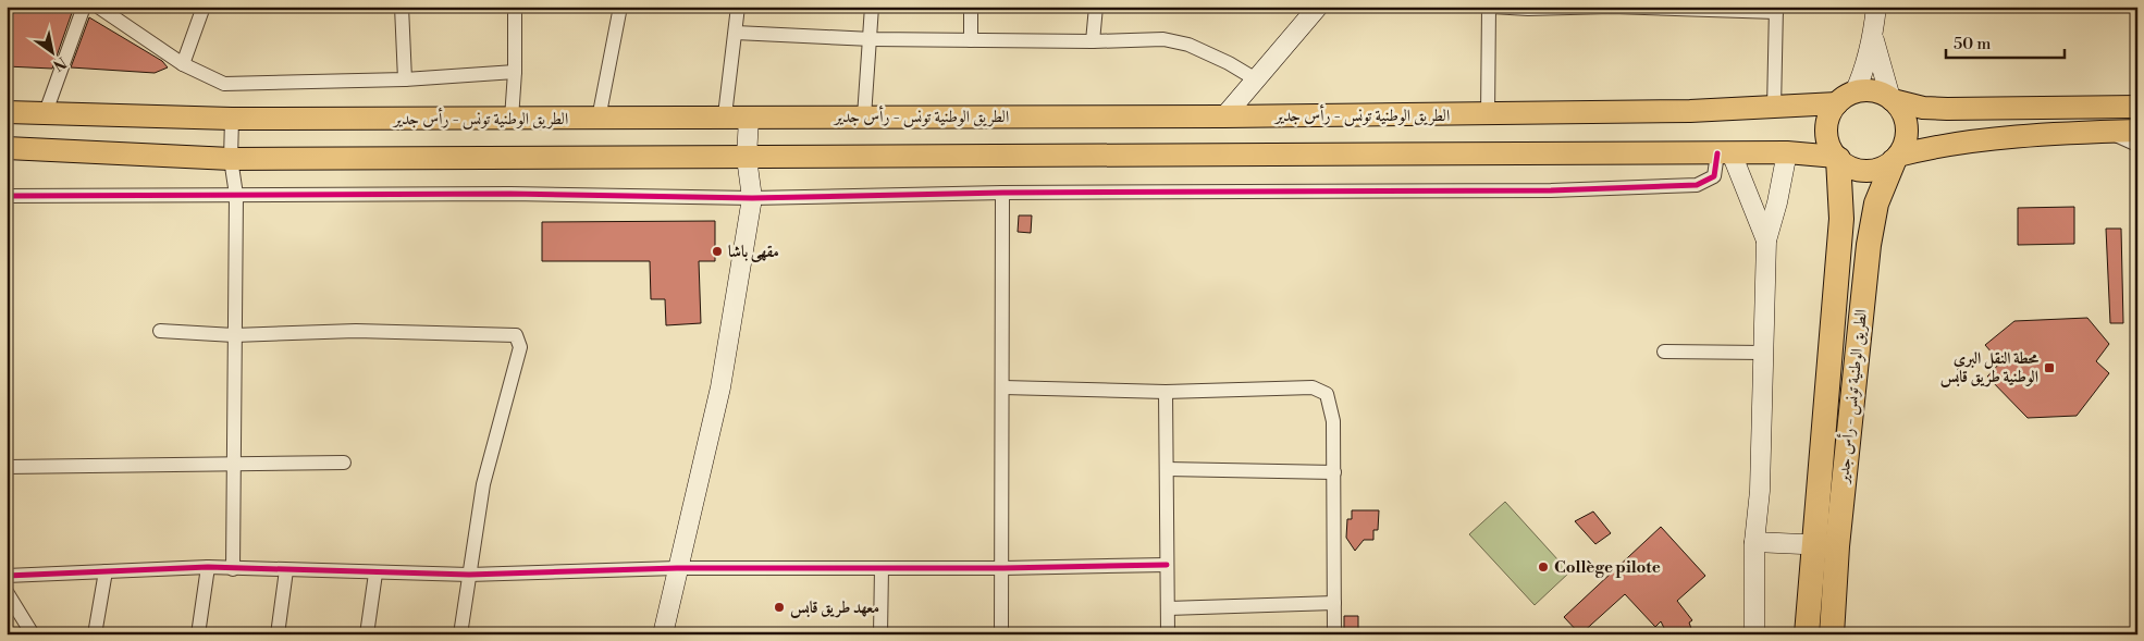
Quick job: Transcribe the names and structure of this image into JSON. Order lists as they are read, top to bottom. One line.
{"streets":{"highway":["الطريق الوطنية تونس - رأس جدير"]},"places":{"other":["مقهى باشا","Collège pilote","معهد طريق قابس"],"transit":["محطة النقل البري الوطنية طريق قابس"]},"scale_bar":"50 m","north":"bottom right"}
